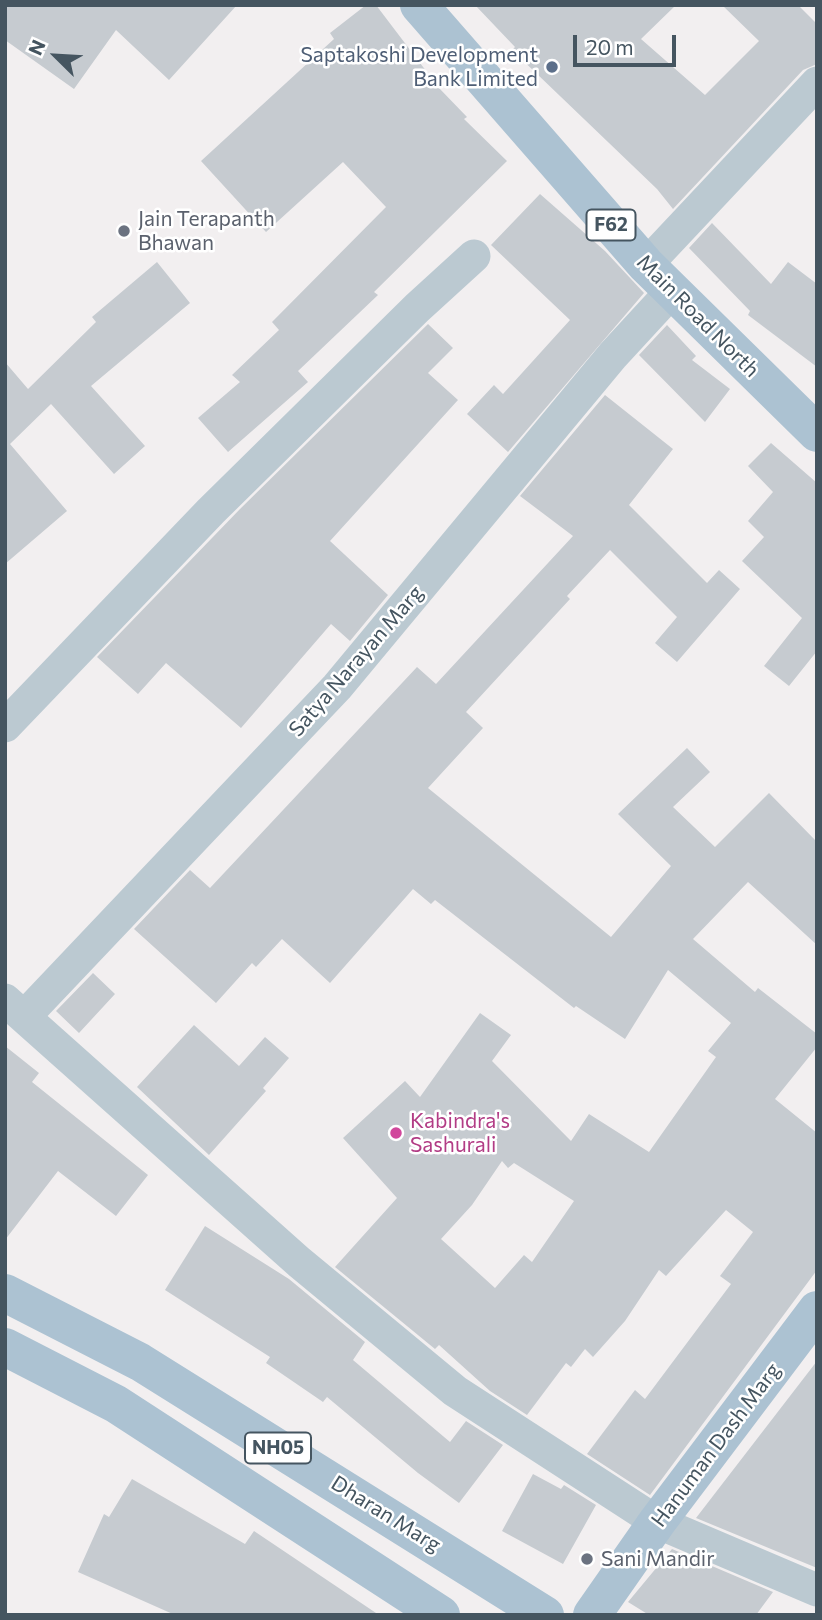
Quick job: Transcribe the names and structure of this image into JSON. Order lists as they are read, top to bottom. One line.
{"streets":{"main road":["F62","Main Road North","Hanuman Dash Marg","NH05","Dharan Marg"],"street":["Satya Narayan Marg"]},"crossings":[["Main Road North","Satya Narayan Marg"]],"places":["Saptakoshi Development Bank Limited","Jain Terapanth Bhawan","Kabindra's Sashurali","Sani Mandir"],"scale_bar":"20 m","north":"top left"}
